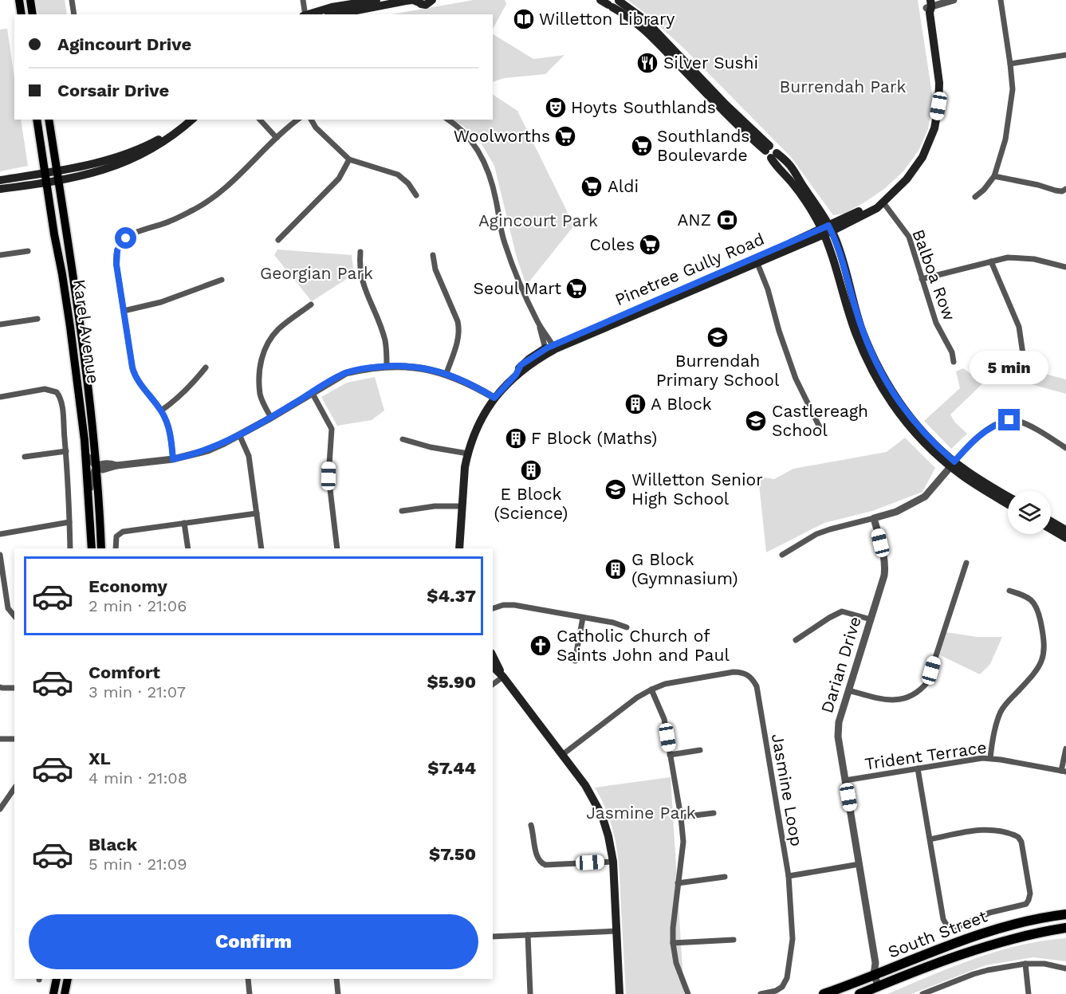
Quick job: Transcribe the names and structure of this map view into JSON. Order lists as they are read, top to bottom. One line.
{"streets":{"highway":["South Street"],"main road":["Pinetree Gully Road","Karel Avenue"],"street":["Balboa Row","Darian Drive","Trident Terrace","Jasmine Loop"]},"crossings":[["Pinetree Gully Road","Balboa Row"],["Darian Drive","Trident Terrace"],["Darian Drive","South Street"]],"parks":["Burrendah Park","Agincourt Park","Georgian Park","Jasmine Park"],"places":{"library":["Willetton Library"],"restaurant":["Silver Sushi"],"theatre":["Hoyts Southlands"],"supermarket":["Woolworths","Southlands Boulevarde","Aldi","Coles","Seoul Mart"],"bank":["ANZ"],"school or university":["Burrendah Primary School","Castlereagh School","Willetton Senior High School"],"building":["A Block","F Block (Maths)","E Block (Science)","G Block (Gymnasium)"],"church":["Catholic Church of Saints John and Paul"]},"page":{"banner":["Agincourt Drive","Corsair Drive"],"bubble":"5 min","list":[{"name":"Economy","note":"2 min · 21:06","value":"$4.37"},{"name":"Comfort","note":"3 min · 21:07","value":"$5.90"},{"name":"XL","note":"4 min · 21:08","value":"$7.44"},{"name":"Black","note":"5 min · 21:09","value":"$7.50"}],"buttons":"Confirm"}}
